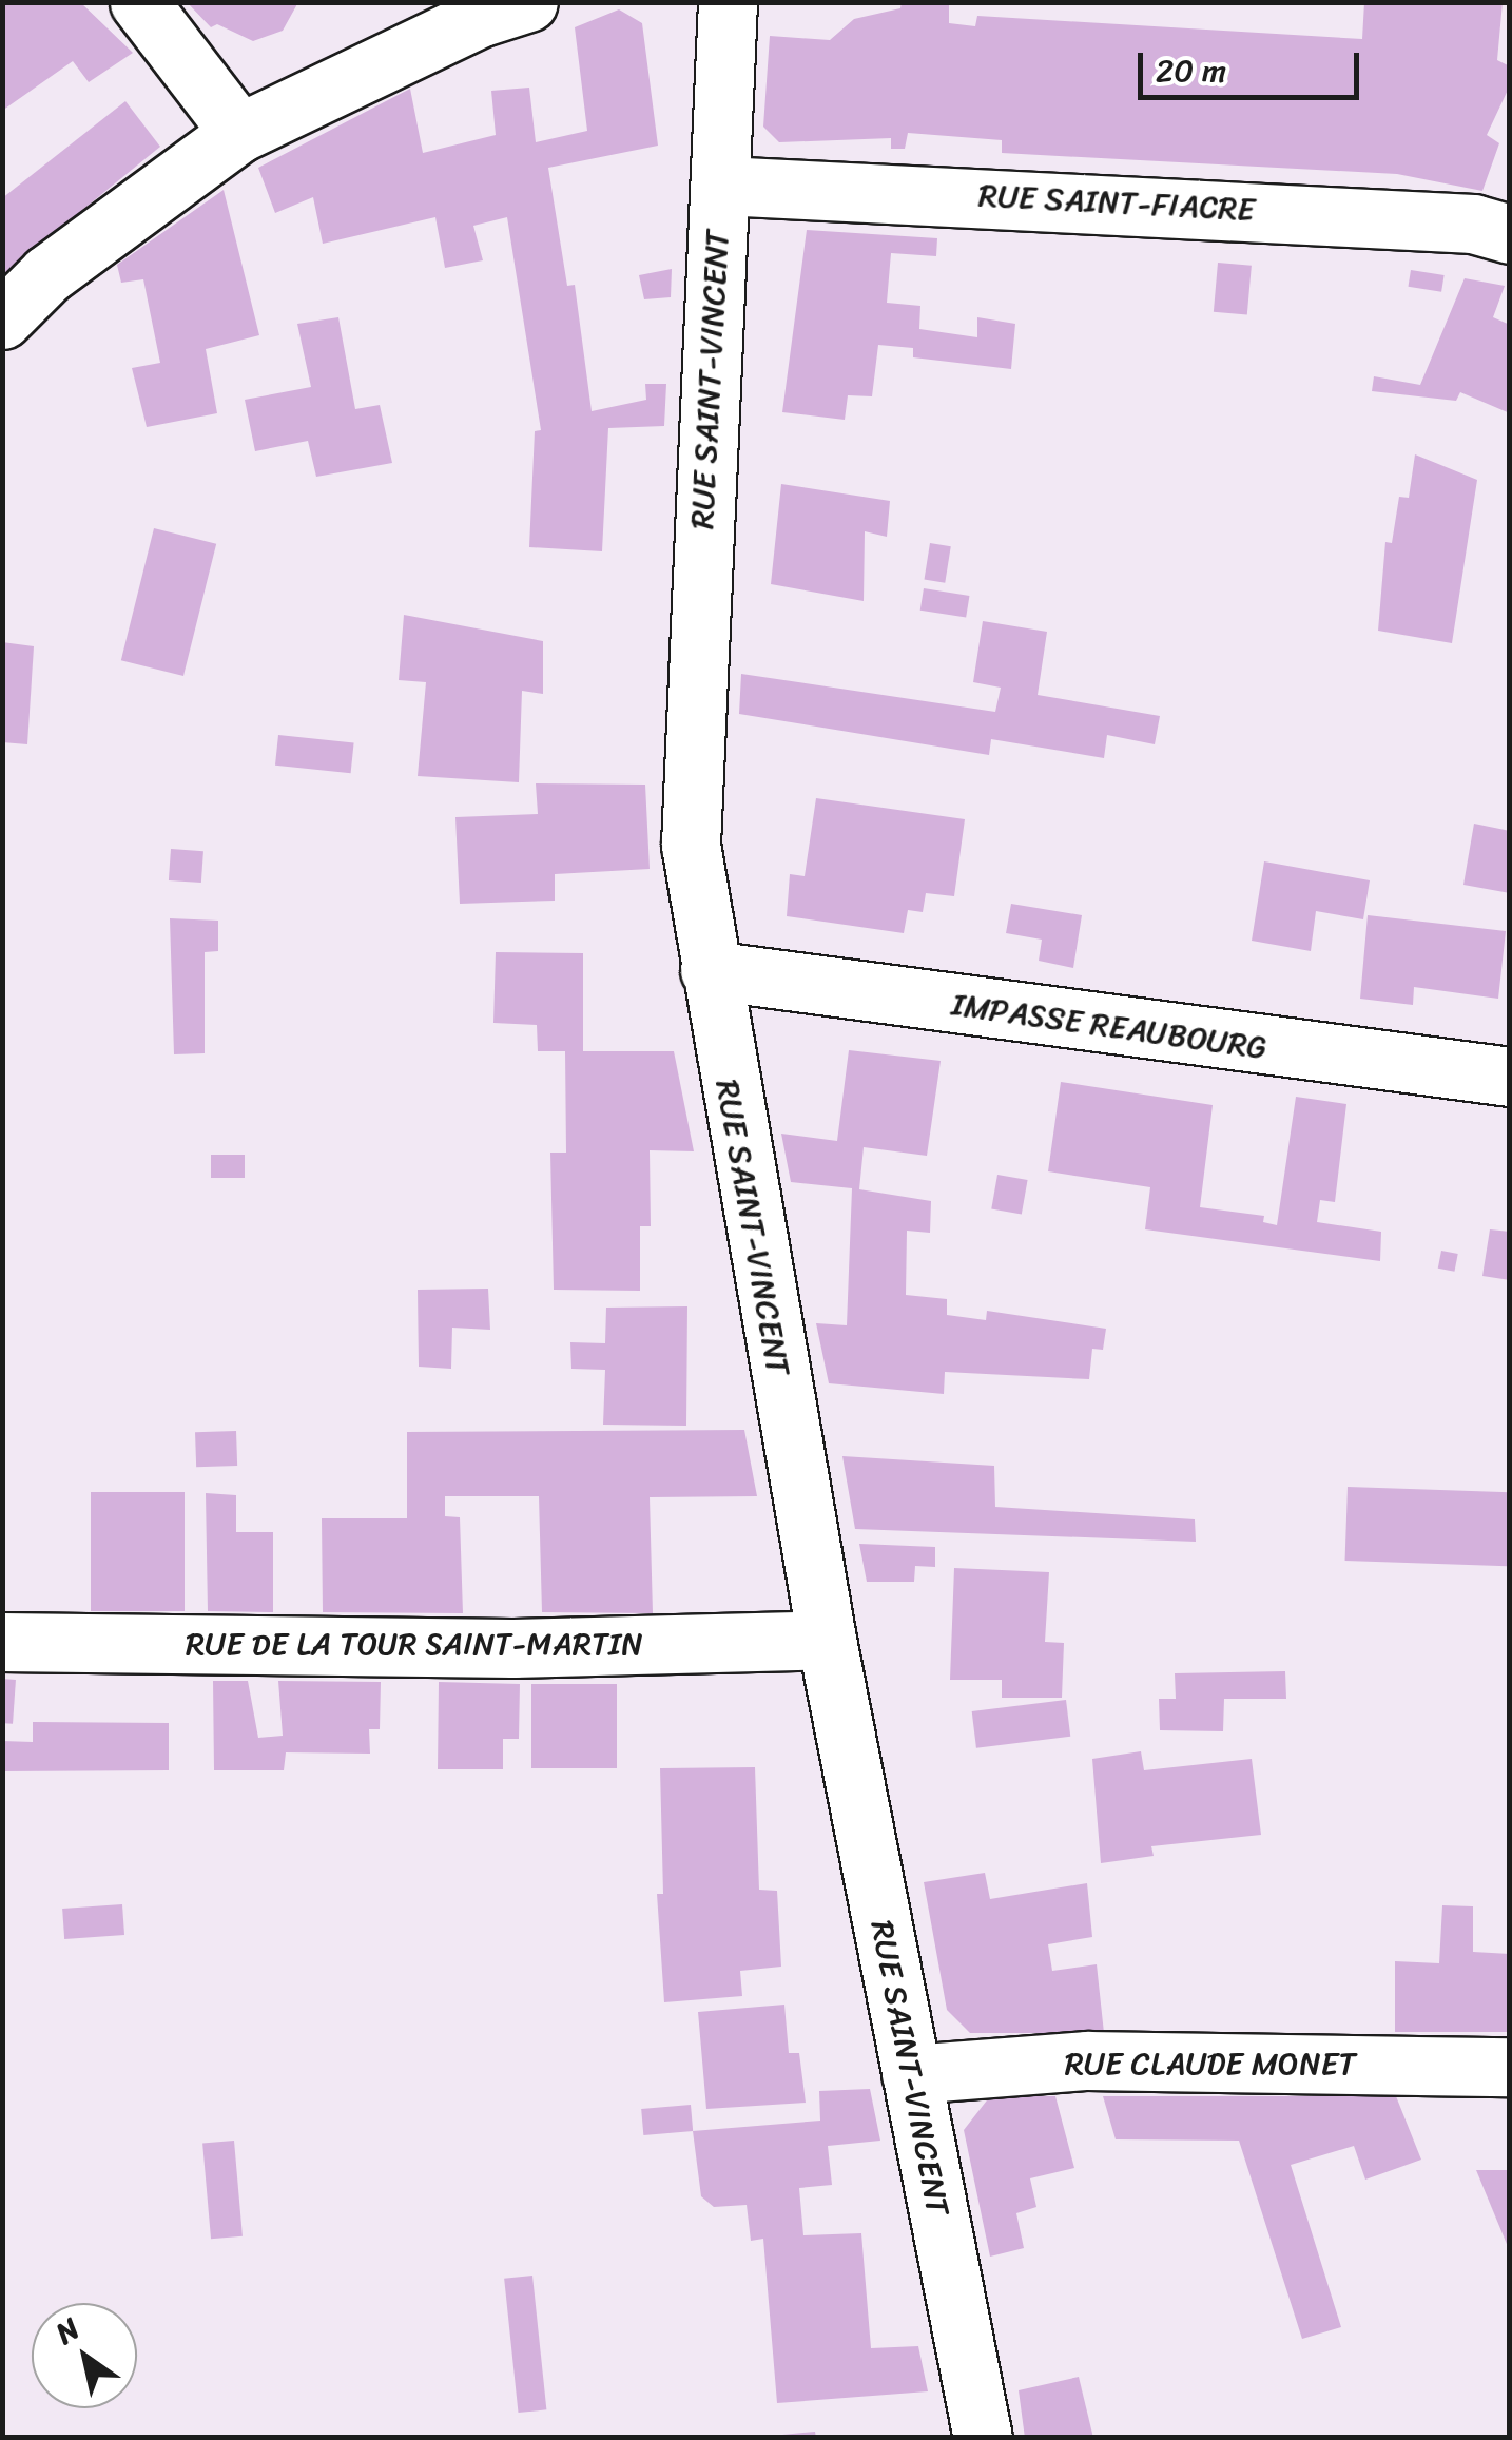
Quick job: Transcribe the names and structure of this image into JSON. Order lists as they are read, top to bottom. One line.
{"streets":{"street":["RUE SAINT-FIACRE","RUE SAINT-VINCENT","IMPASSE REAUBOURG","RUE DE LA TOUR SAINT-MARTIN","RUE CLAUDE MONET"]},"crossings":[["RUE SAINT-FIACRE","RUE SAINT-VINCENT"],["RUE SAINT-VINCENT","IMPASSE REAUBOURG"],["RUE SAINT-VINCENT","RUE DE LA TOUR SAINT-MARTIN"],["RUE SAINT-VINCENT","RUE CLAUDE MONET"]],"scale_bar":"20 m","north":"top left"}
